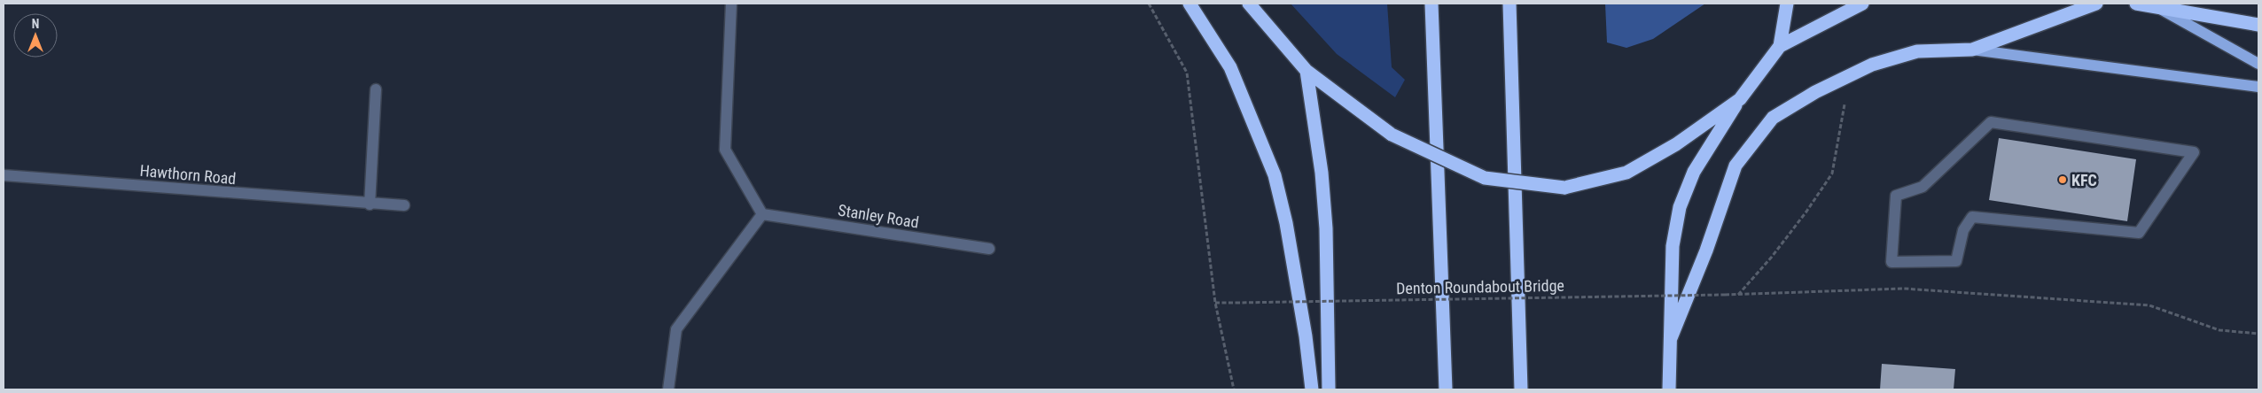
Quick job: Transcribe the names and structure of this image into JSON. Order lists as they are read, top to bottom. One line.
{"streets":{"street":["Hawthorn Road","Stanley Road"],"path":["Denton Roundabout Bridge"]},"places":["KFC"],"north":"top"}
